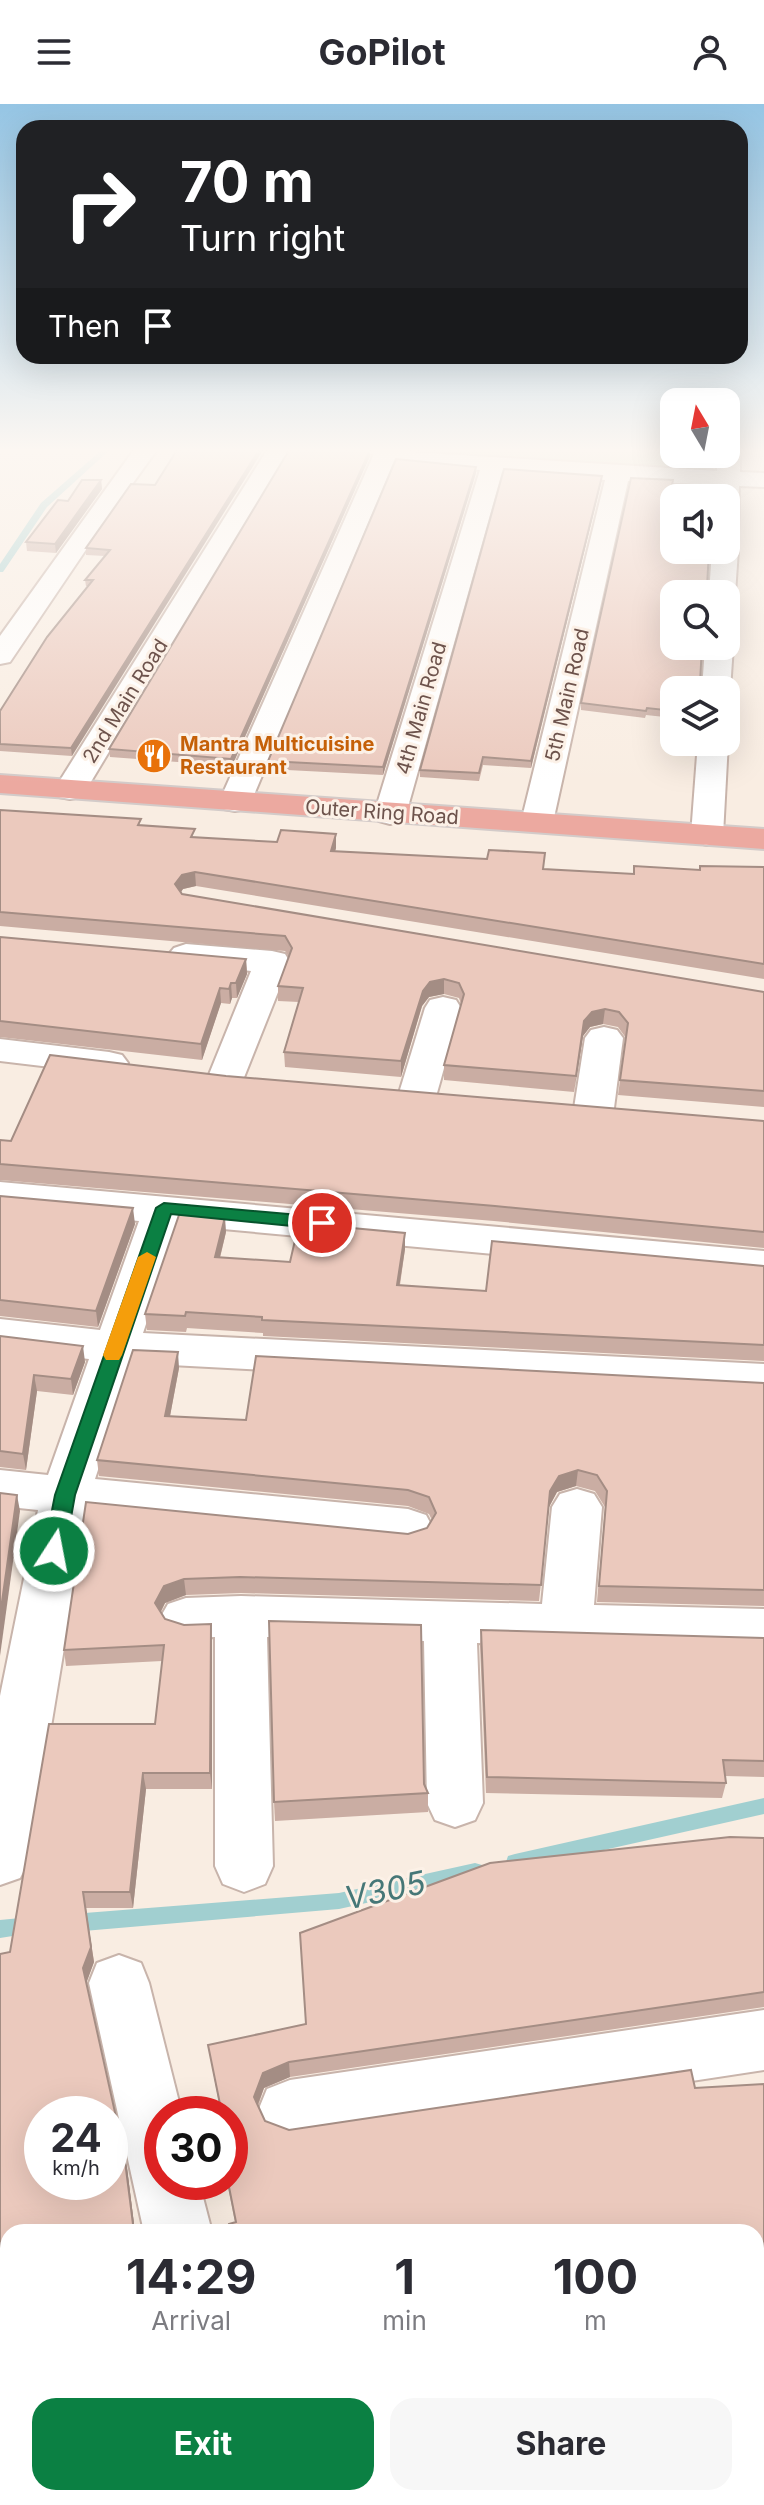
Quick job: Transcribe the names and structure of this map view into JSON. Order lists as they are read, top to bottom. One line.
{"streets":{"highway":["Outer Ring Road"],"street":["5th Main Road","2nd Main Road","4th Main Road"]},"crossings":[["5th Main Road","Outer Ring Road"],["2nd Main Road","Outer Ring Road"],["4th Main Road","Outer Ring Road"]],"water":["V305"],"places":{"restaurant":["Mantra Multicuisine Restaurant"]},"north":"top","page":{"header":"GoPilot","turn":["70 m","Turn right"],"then":"Then","speed":"24 km/h","limit":"30","eta":["14:29","Arrival","1","min","100","m"],"buttons":["Exit","Share"]}}
